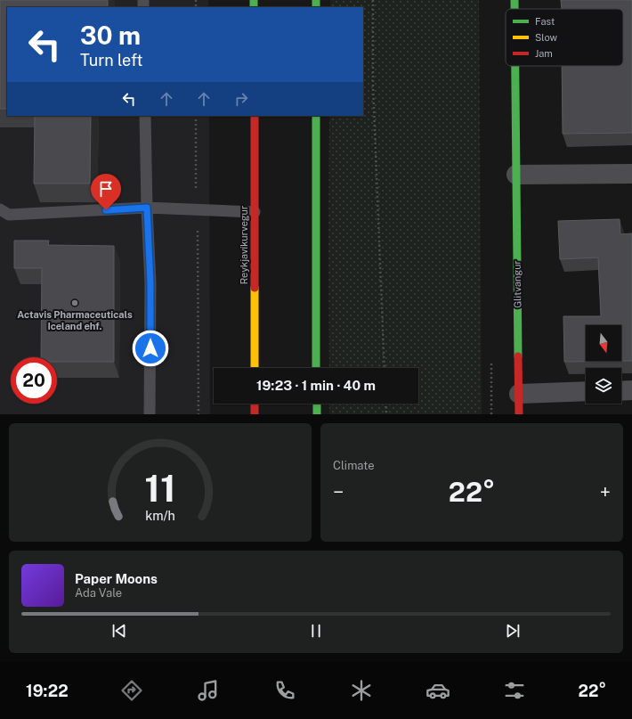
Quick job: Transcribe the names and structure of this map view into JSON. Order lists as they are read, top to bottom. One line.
{"streets":{"main road":["Reykjavíkurvegur","Glitvangur"]},"places":["Actavis Pharmaceuticals Iceland ehf."],"legend":["Fast","Slow","Jam"],"north":"bottom","page":{"turn":["30 m","Turn left"],"limit":"20","trip":"19:23 · 1 min · 40 m","tile":"Climate","heat":["−","22°","+"],"song":["Paper Moons","Ada Vale"],"tabs":["19:22","22°"],"gauge":["11","km/h"]}}
